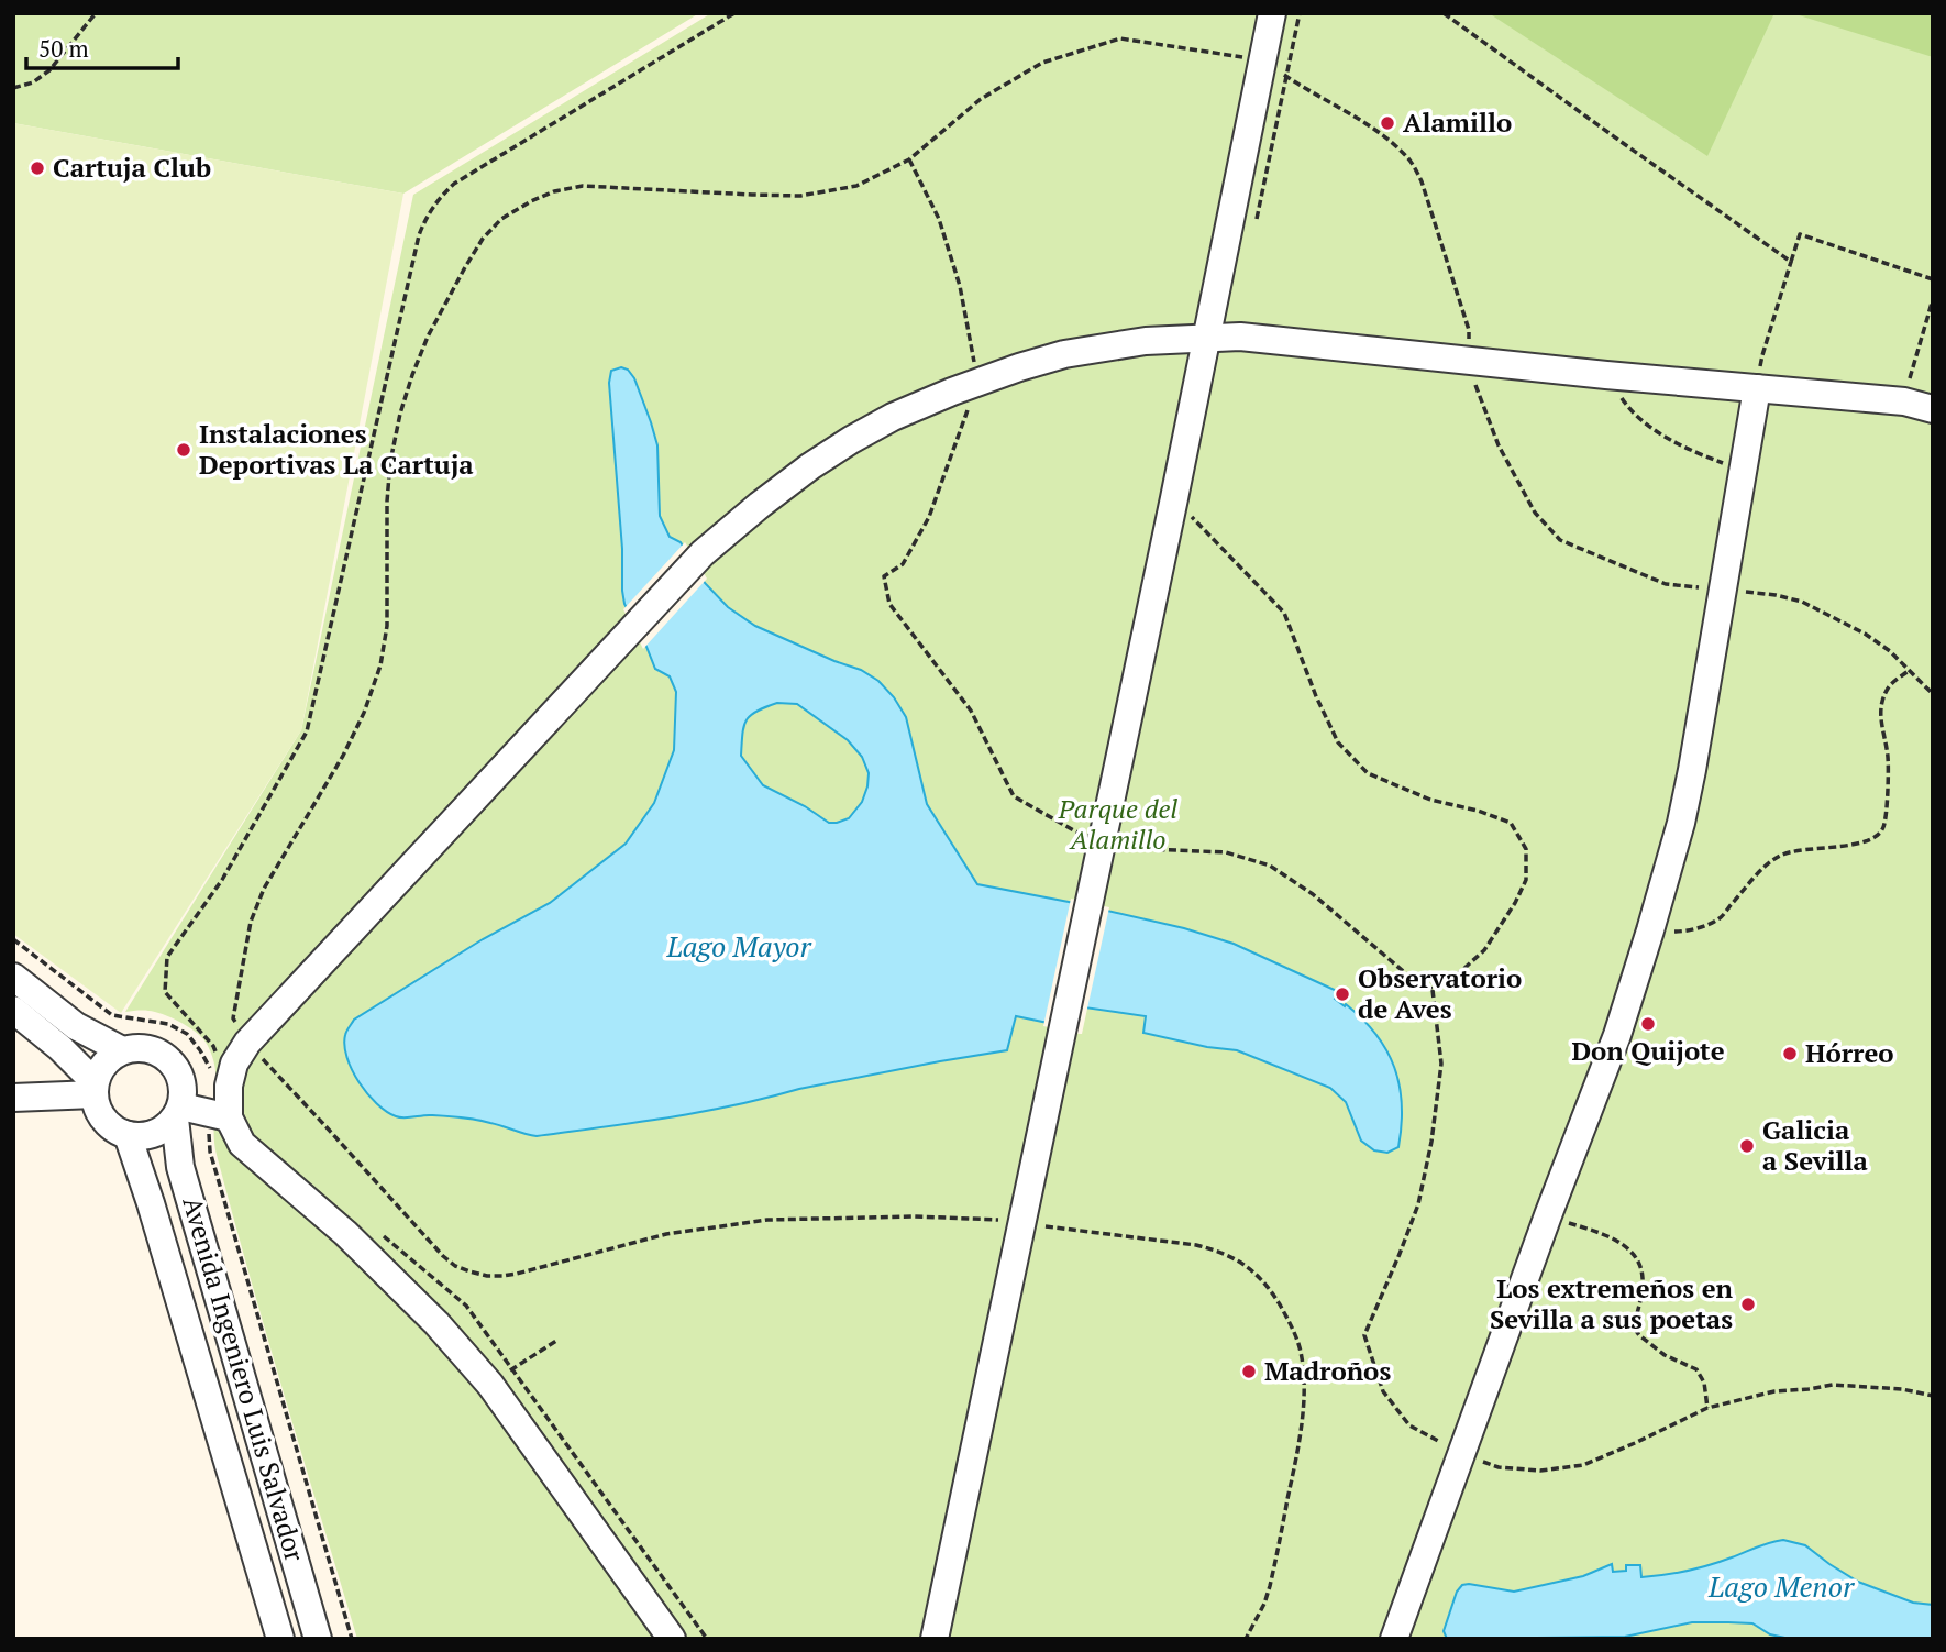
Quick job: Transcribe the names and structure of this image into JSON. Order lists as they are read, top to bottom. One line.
{"streets":{"street":["Avenida Ingeniero Luis Salvador"]},"water":["Lago Mayor","Lago Menor"],"parks":["Parque del Alamillo"],"places":["Alamillo","Cartuja Club","Instalaciones Deportivas La Cartuja","Observatorio de Aves","Don Quijote","Hórreo","Galicia a Sevilla","Los extremeños en Sevilla a sus poetas","Madroños"],"scale_bar":"50 m"}
